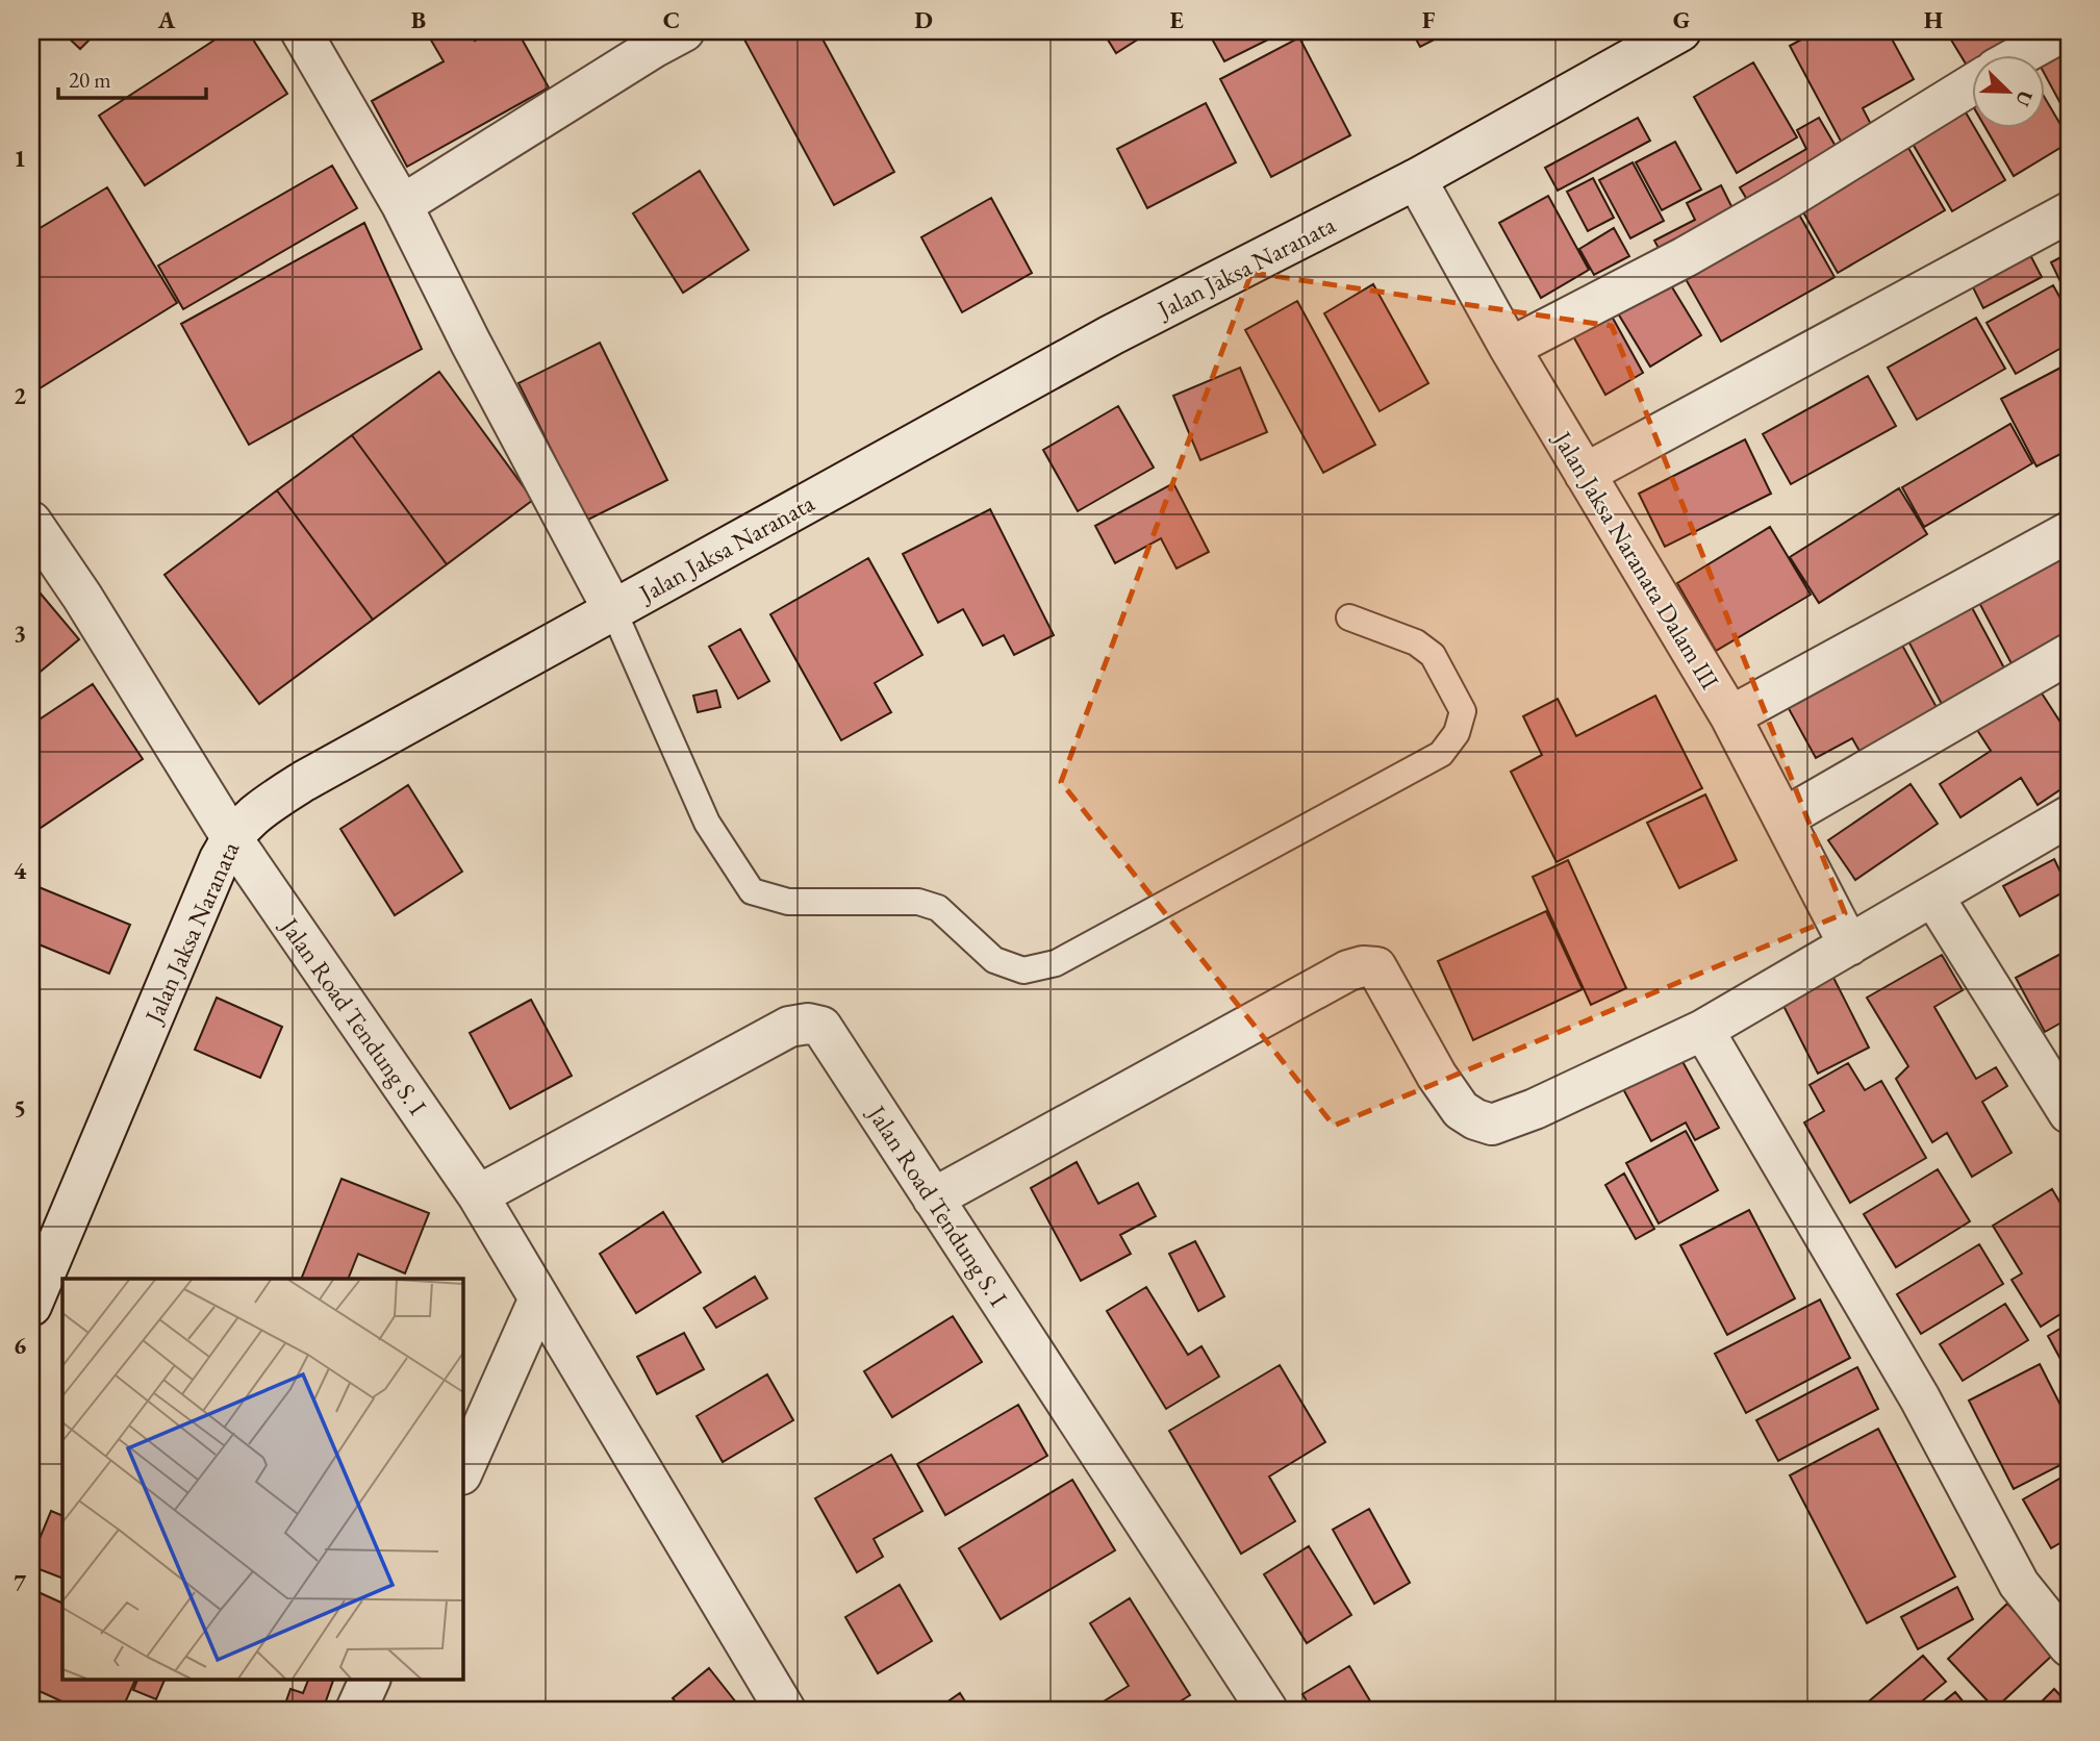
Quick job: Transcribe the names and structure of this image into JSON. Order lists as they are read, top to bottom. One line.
{"streets":{"street":["Jalan Jaksa Naranata","Jalan Jaksa Naranata Dalam III","Jalan Road Tendung S. I"]},"crossings":[["Jalan Jaksa Naranata","Jalan Jaksa Naranata Dalam III"],["Jalan Jaksa Naranata","Jalan Road Tendung S. I"]],"scale_bar":"20 m","north":"bottom right","grid":{"columns":["A","B","C","D","E","F","G","H"],"rows":["1","2","3","4","5","6","7"]}}
